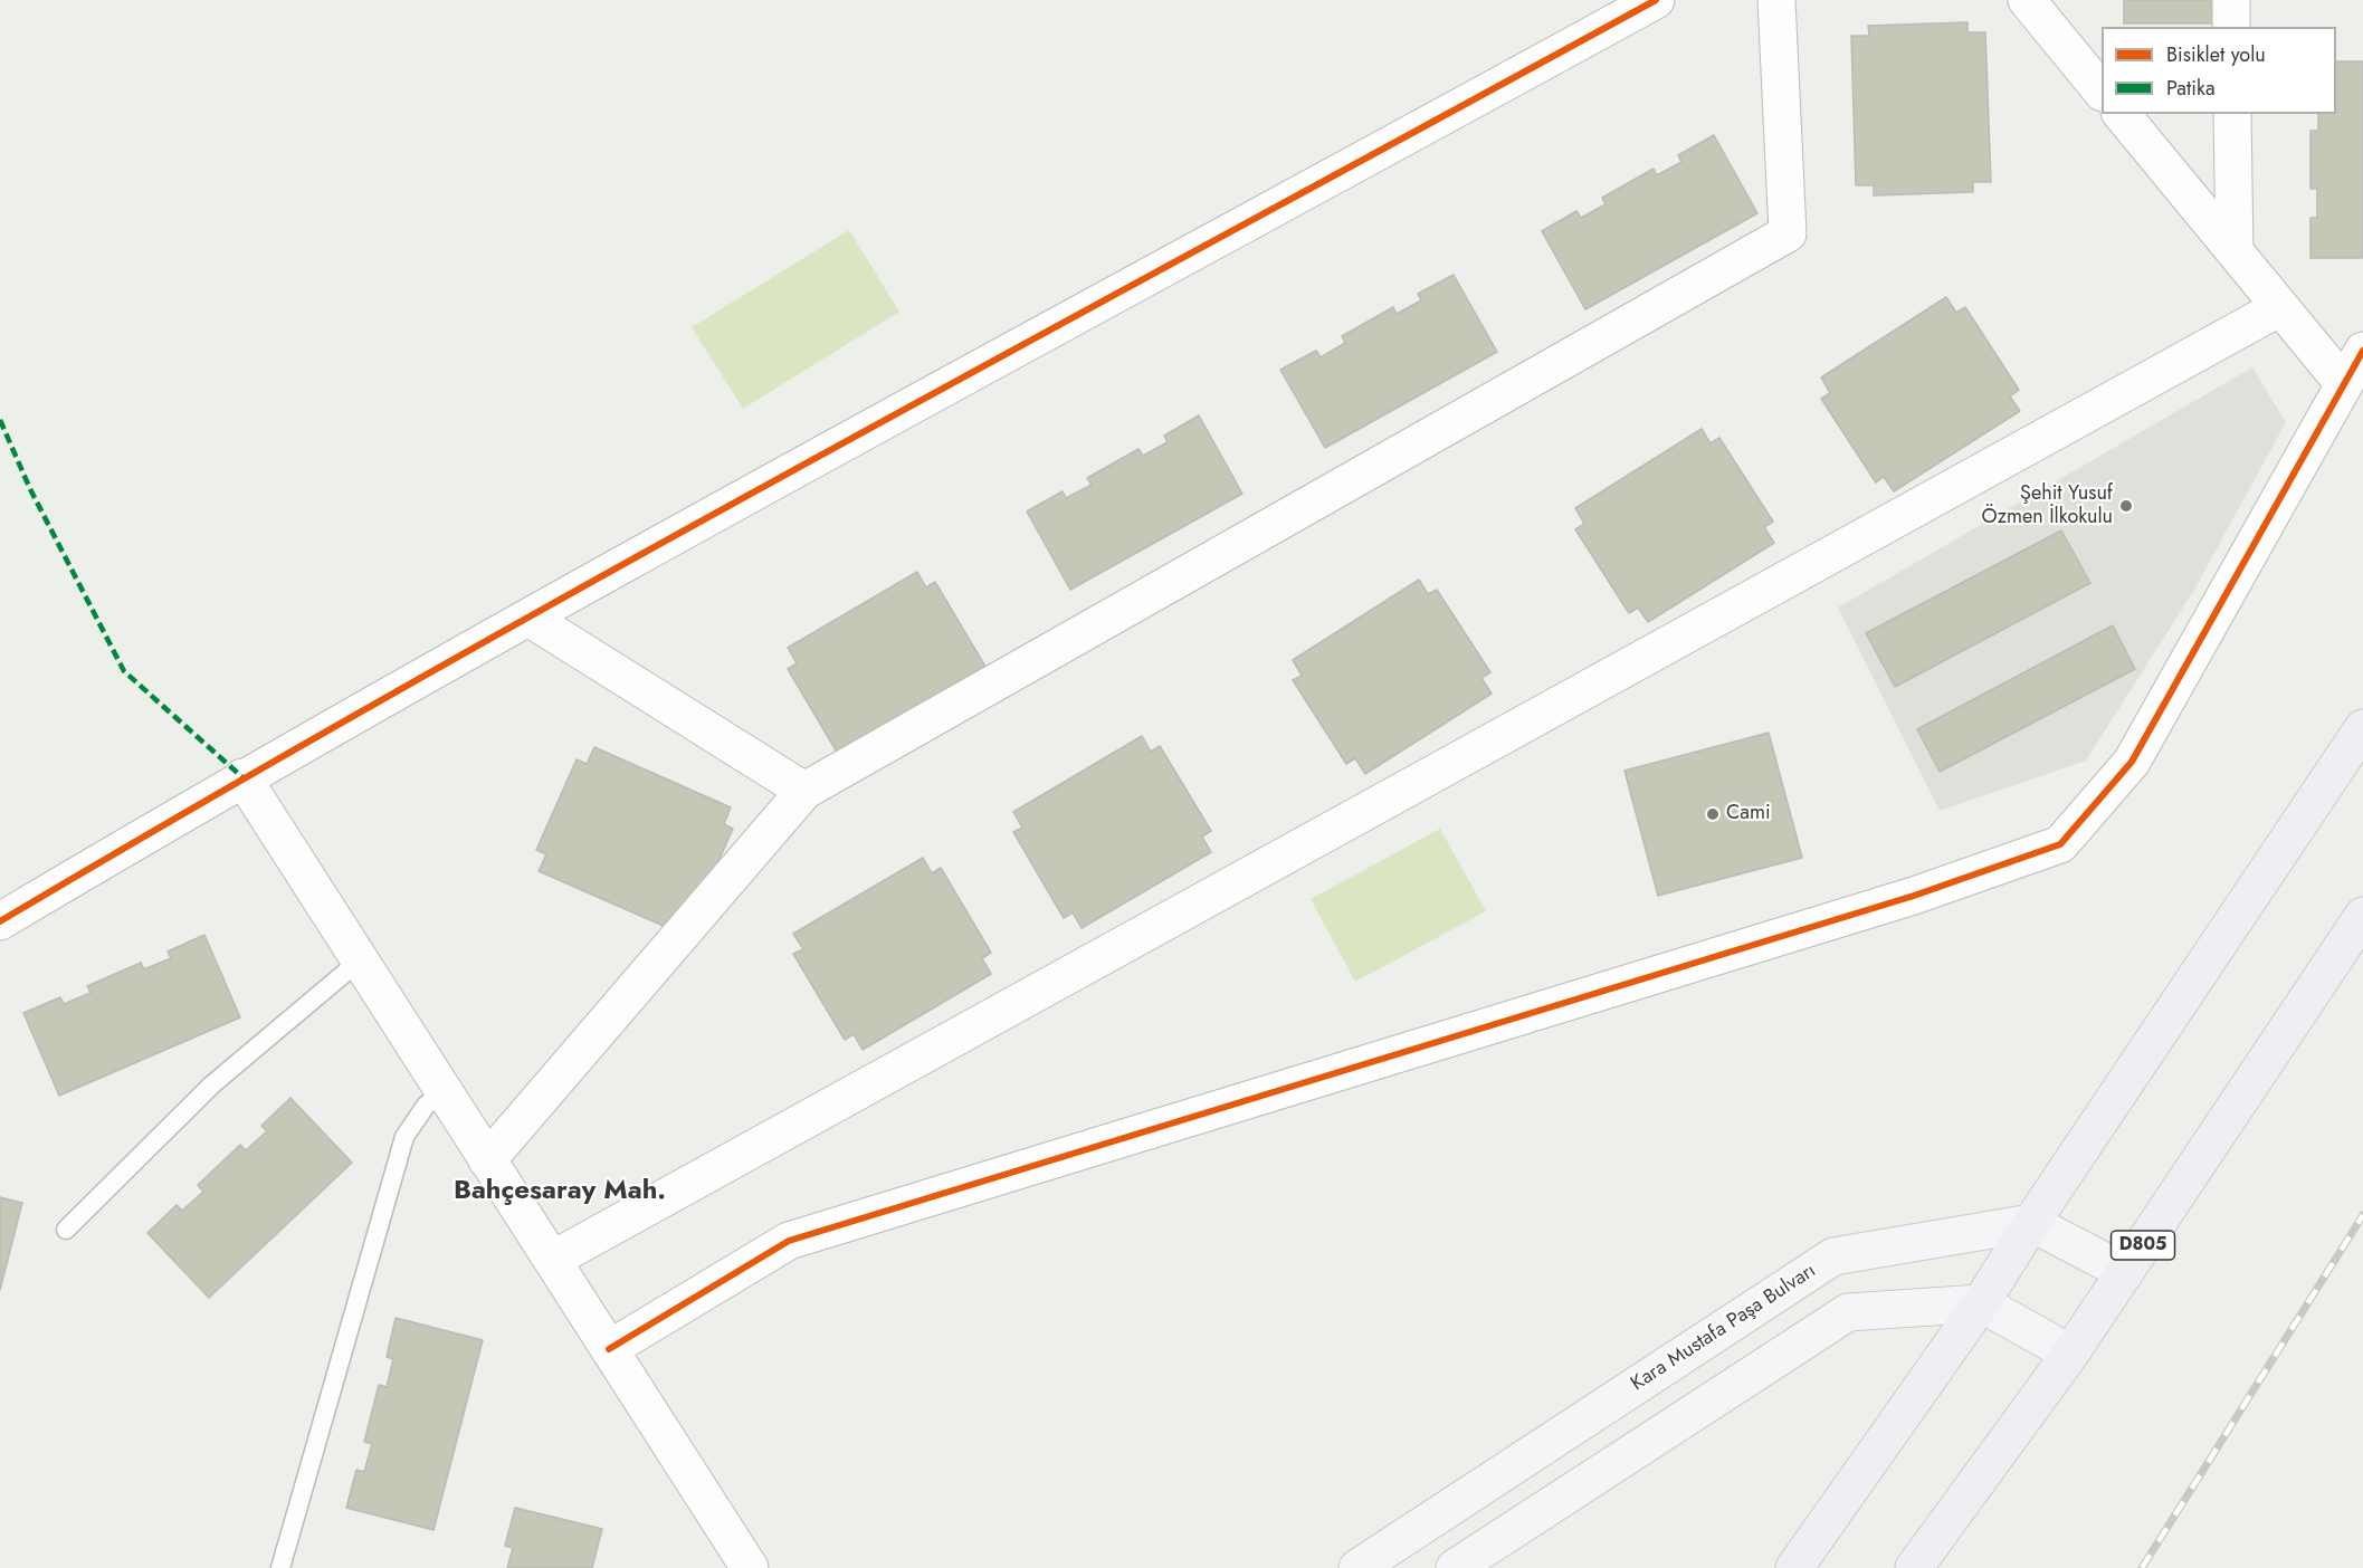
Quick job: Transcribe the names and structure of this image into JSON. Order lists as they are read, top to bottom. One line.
{"streets":{"highway":["D805"],"main road":["Kara Mustafa Paşa Bulvarı"]},"districts":["Bahçesaray Mah."],"places":["Şehit Yusuf Özmen İlkokulu","Cami"],"legend":["Bisiklet yolu","Patika"]}
